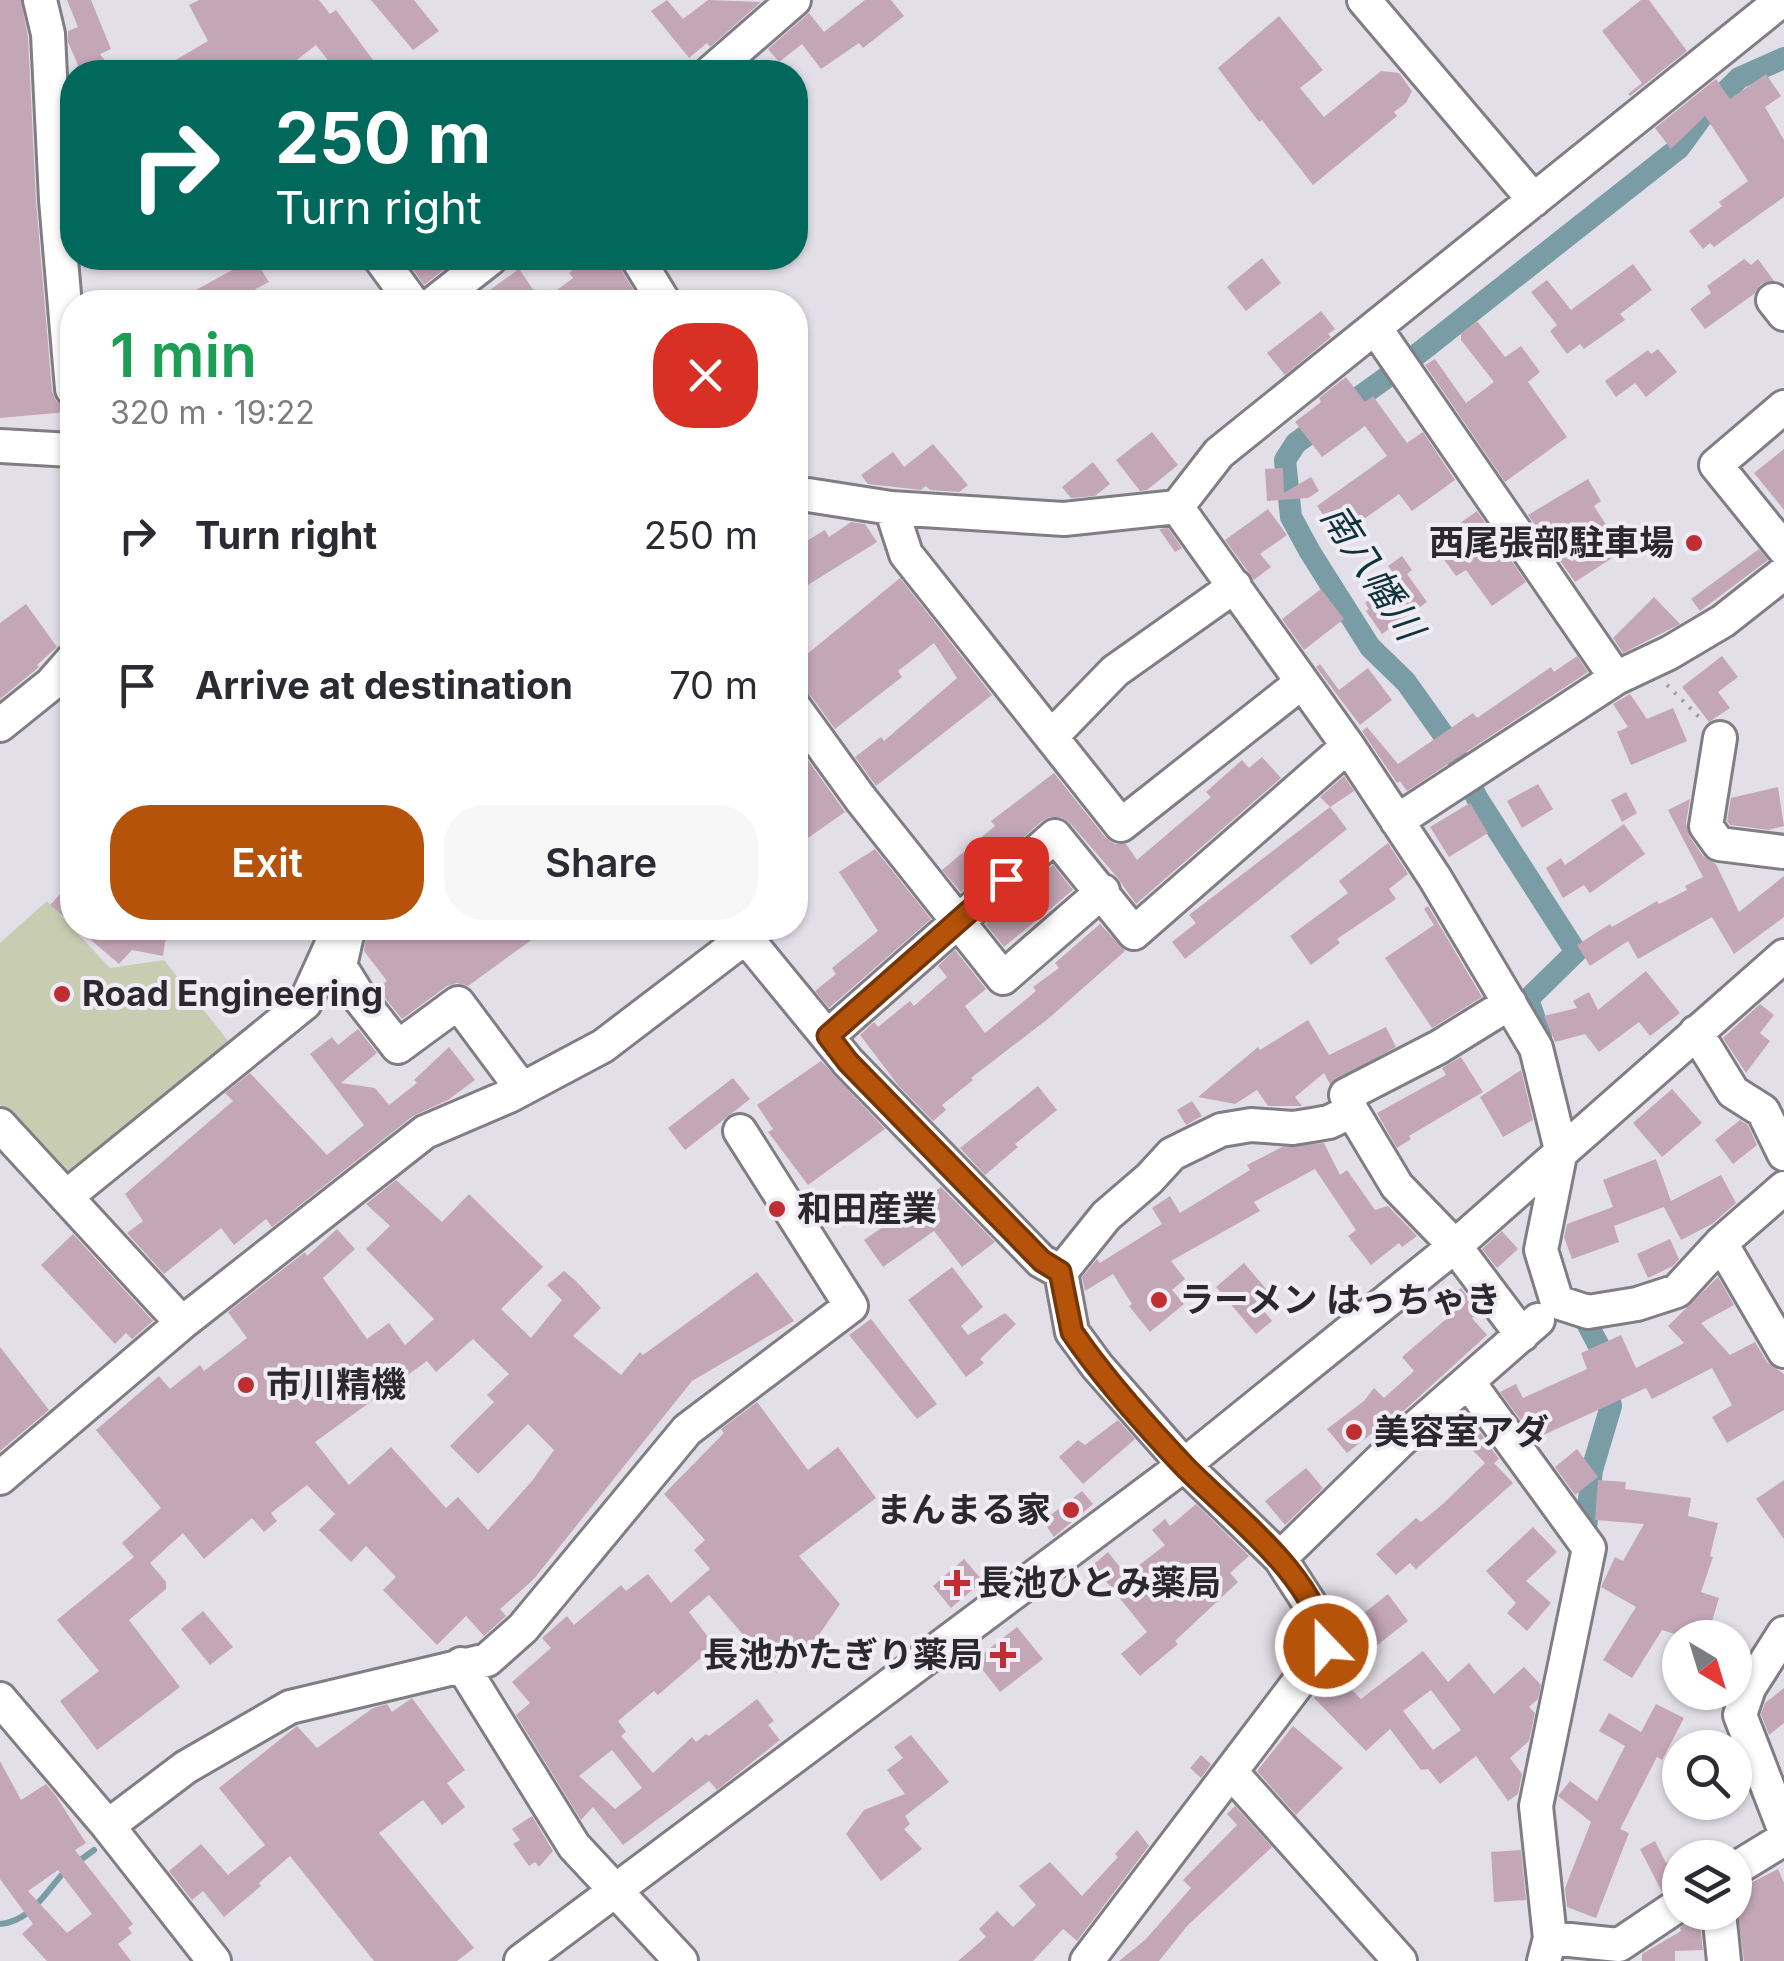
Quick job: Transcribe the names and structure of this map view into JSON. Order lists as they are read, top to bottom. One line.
{"water":["南八幡川"],"places":{"other":["西尾張部駐車場","Road Engineering","和田産業","ラーメン はっちゃき","市川精機","美容室アダ","まんまる家"],"health":["長池ひとみ薬局","長池かたぎり薬局"]},"north":"bottom right","page":{"turn":["250 m","Turn right"],"heading":["1 min","320 m · 19:22"],"list":[{"name":"Turn right","value":"250 m"},{"name":"Arrive at destination","value":"70 m"}],"buttons":["Exit","Share"]}}
